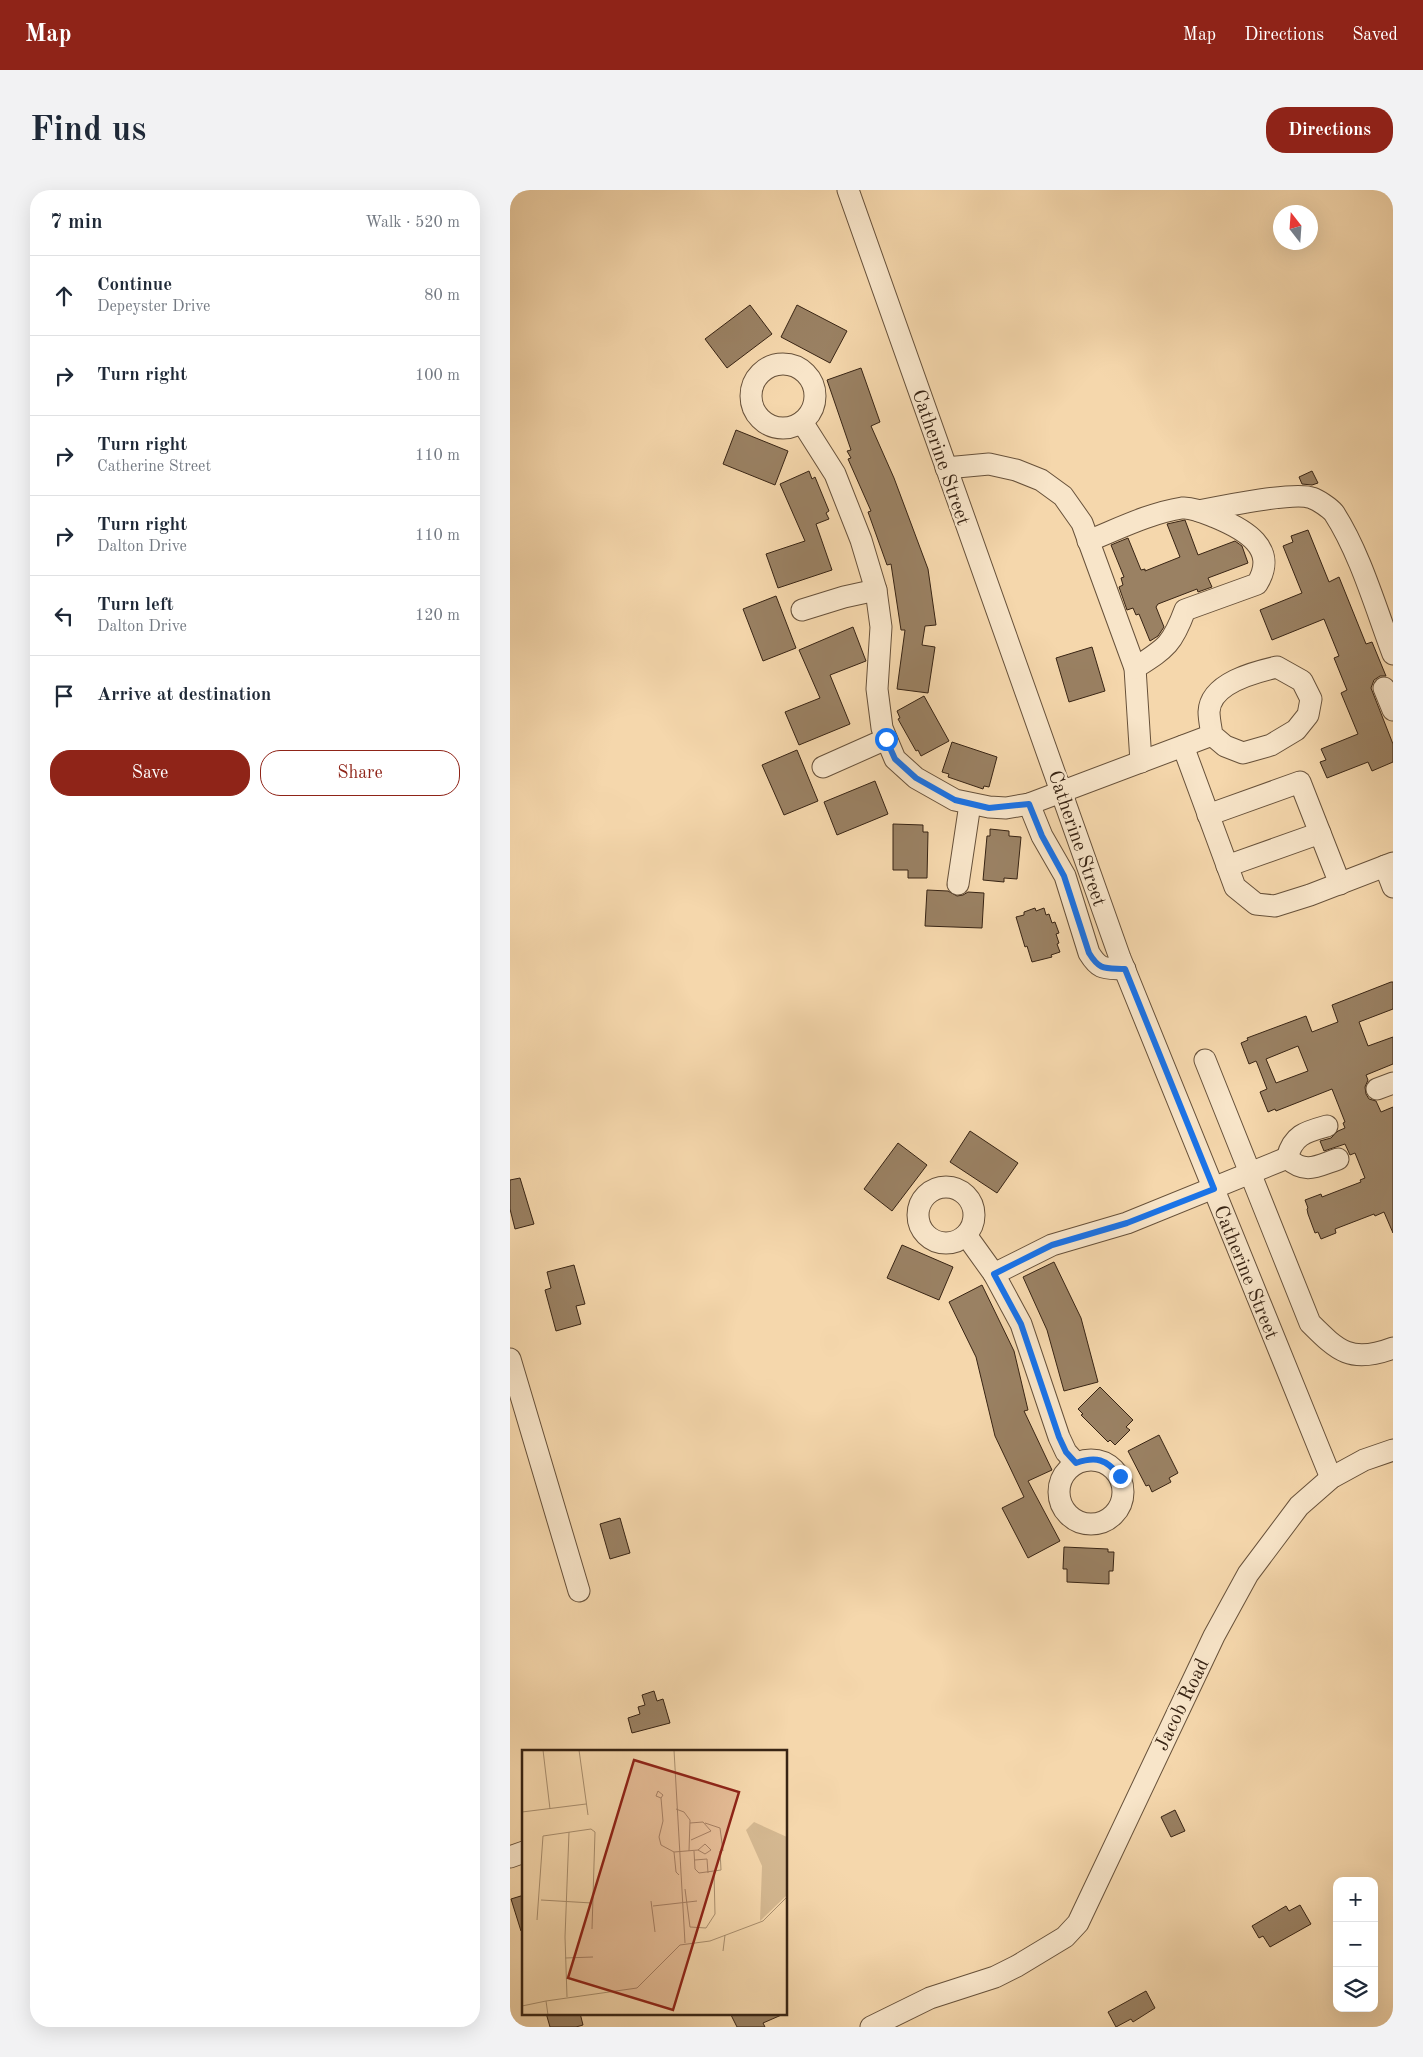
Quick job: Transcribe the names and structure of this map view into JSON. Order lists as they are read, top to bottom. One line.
{"streets":{"street":["Catherine Street","Jacob Road"]},"crossings":[["Catherine Street","Jacob Road"]],"north":"top","page":{"header":"Map","nav":["Map","Directions","Saved"],"buttons":["Directions",["Save","Share"]],"title":"Find us","heading":["7 min","Walk · 520 m"],"list":[["Continue","Depeyster Drive","80 m"],["Turn right","100 m"],["Turn right","Catherine Street","110 m"],["Turn right","Dalton Drive","110 m"],["Turn left","Dalton Drive","120 m"],"Arrive at destination"],"map_buttons":["+","−"]}}
